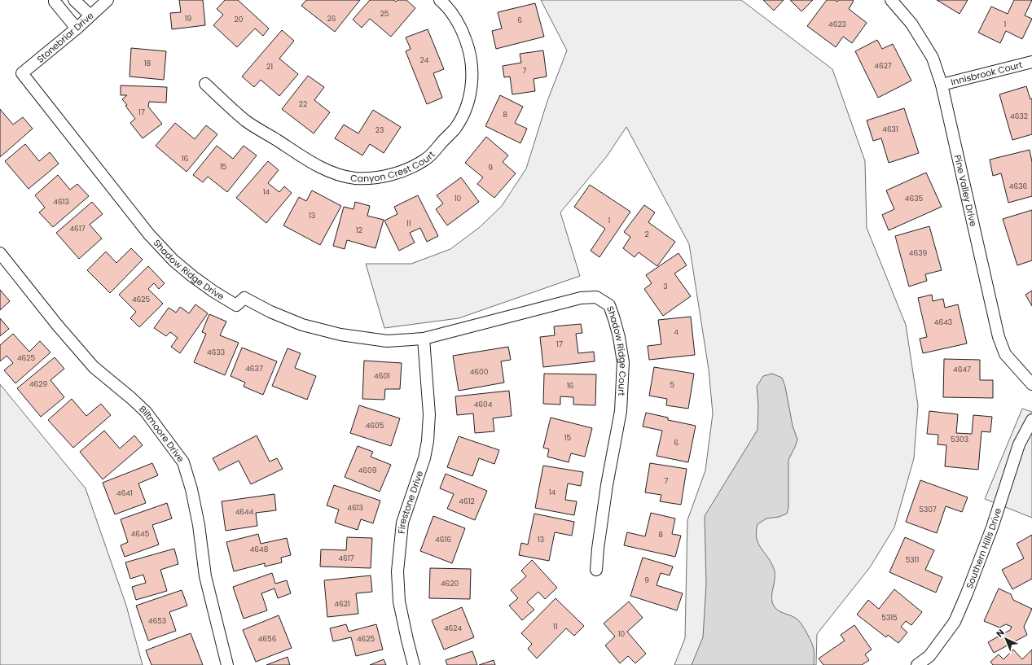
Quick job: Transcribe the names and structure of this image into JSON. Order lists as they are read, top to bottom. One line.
{"streets":{"street":["Stonebriar Drive","Innisbrook Court","Canyon Crest Court","Pine Valley Drive","Shadow Ridge Drive","Shadow Ridge Court","Biltmoore Drive","Firestone Drive","Southern Hills Drive"]},"crossings":[["Stonebriar Drive","Shadow Ridge Drive"],["Innisbrook Court","Pine Valley Drive"],["Shadow Ridge Drive","Shadow Ridge Court"],["Shadow Ridge Drive","Firestone Drive"],["Shadow Ridge Court","Firestone Drive"]],"house_numbers":["25","19","26","20","6","4623","1","24","18","4627","21","7","22","17","8","4632","4631","23","16","15","9","4636","14","10","4635","4613","13","1","11","4617","12","2","4639","3","4625","4643","4","17","4633","4625","4637","4647","4600","4601","4629","5","16","4604","4605","15","5303","6","4609","7","14","4641","4612","4613","5307","4644","4645","8","4616","13","4648","4617","5311","9","4620","4621","5315","4653","11","4624","10","4656","4625"],"north":"top left"}
